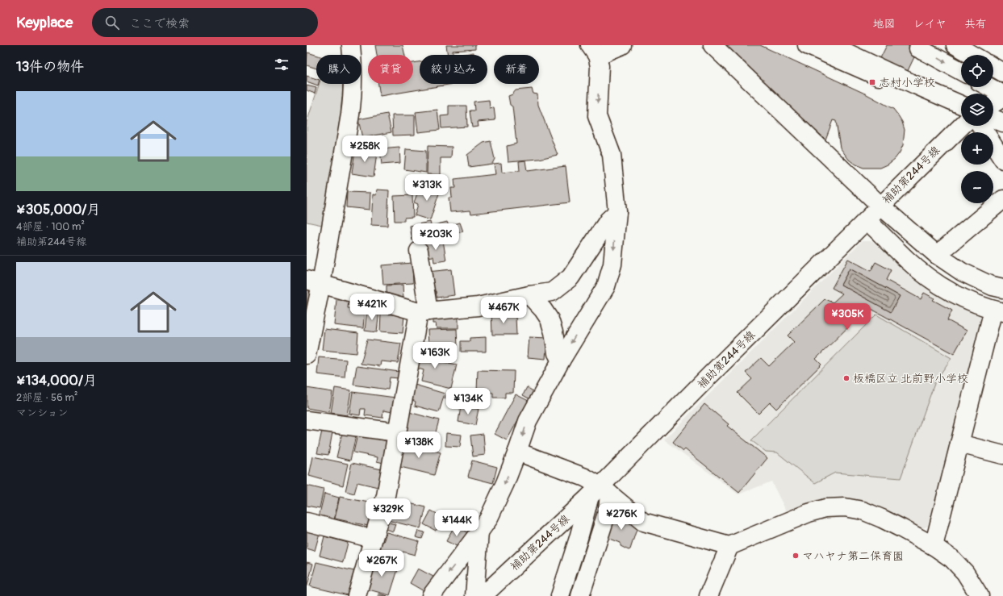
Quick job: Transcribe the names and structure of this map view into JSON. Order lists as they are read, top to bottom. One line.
{"streets":{"main road":["補助第244号線"]},"places":{"transit":["志村小学校"],"other":["板橋区立 北前野小学校","マハヤナ第二保育園"]},"page":{"header":"Keyplace","search":"ここで検索","nav":["地図","レイヤ","共有"],"heading":"13件の物件","map_buttons":["+","−"],"chip":["購入","賃貸","絞り込み","新着"],"list":[{"name":"¥305,000/月","note":"4部屋 · 100 m² · 補助第244号線"},{"name":"¥134,000/月","note":"2部屋 · 56 m² · マンション"}],"price":["¥258K","¥313K","¥203K","¥421K","¥467K","¥305K","¥163K","¥134K","¥138K","¥329K","¥276K","¥144K","¥267K"]}}
